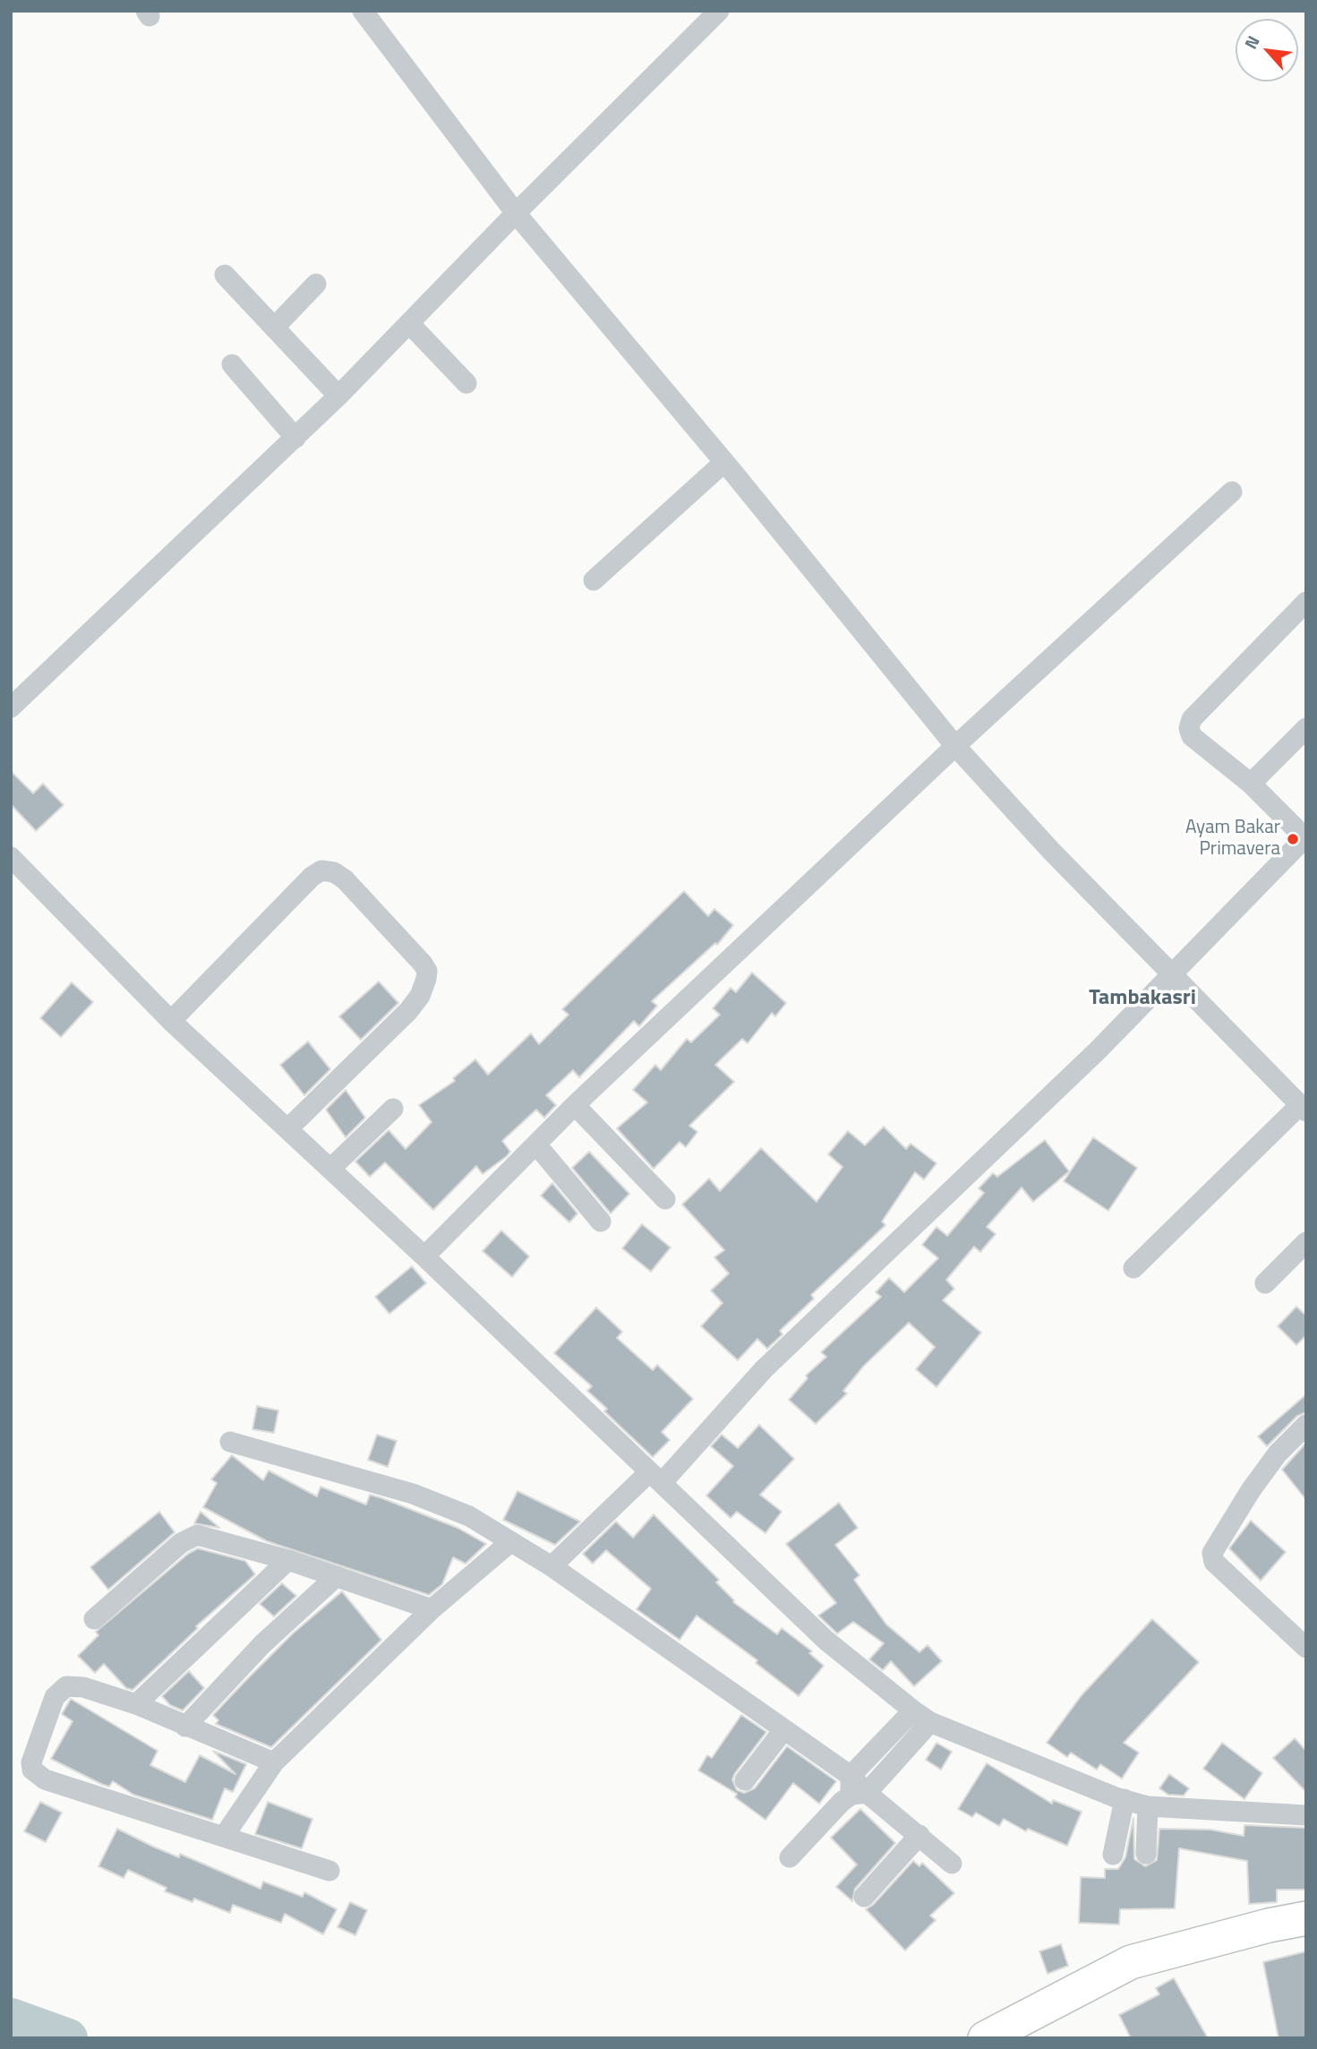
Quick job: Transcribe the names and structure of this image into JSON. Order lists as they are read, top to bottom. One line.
{"districts":["Tambakasri"],"places":["Ayam Bakar Primavera"],"north":"top left"}
